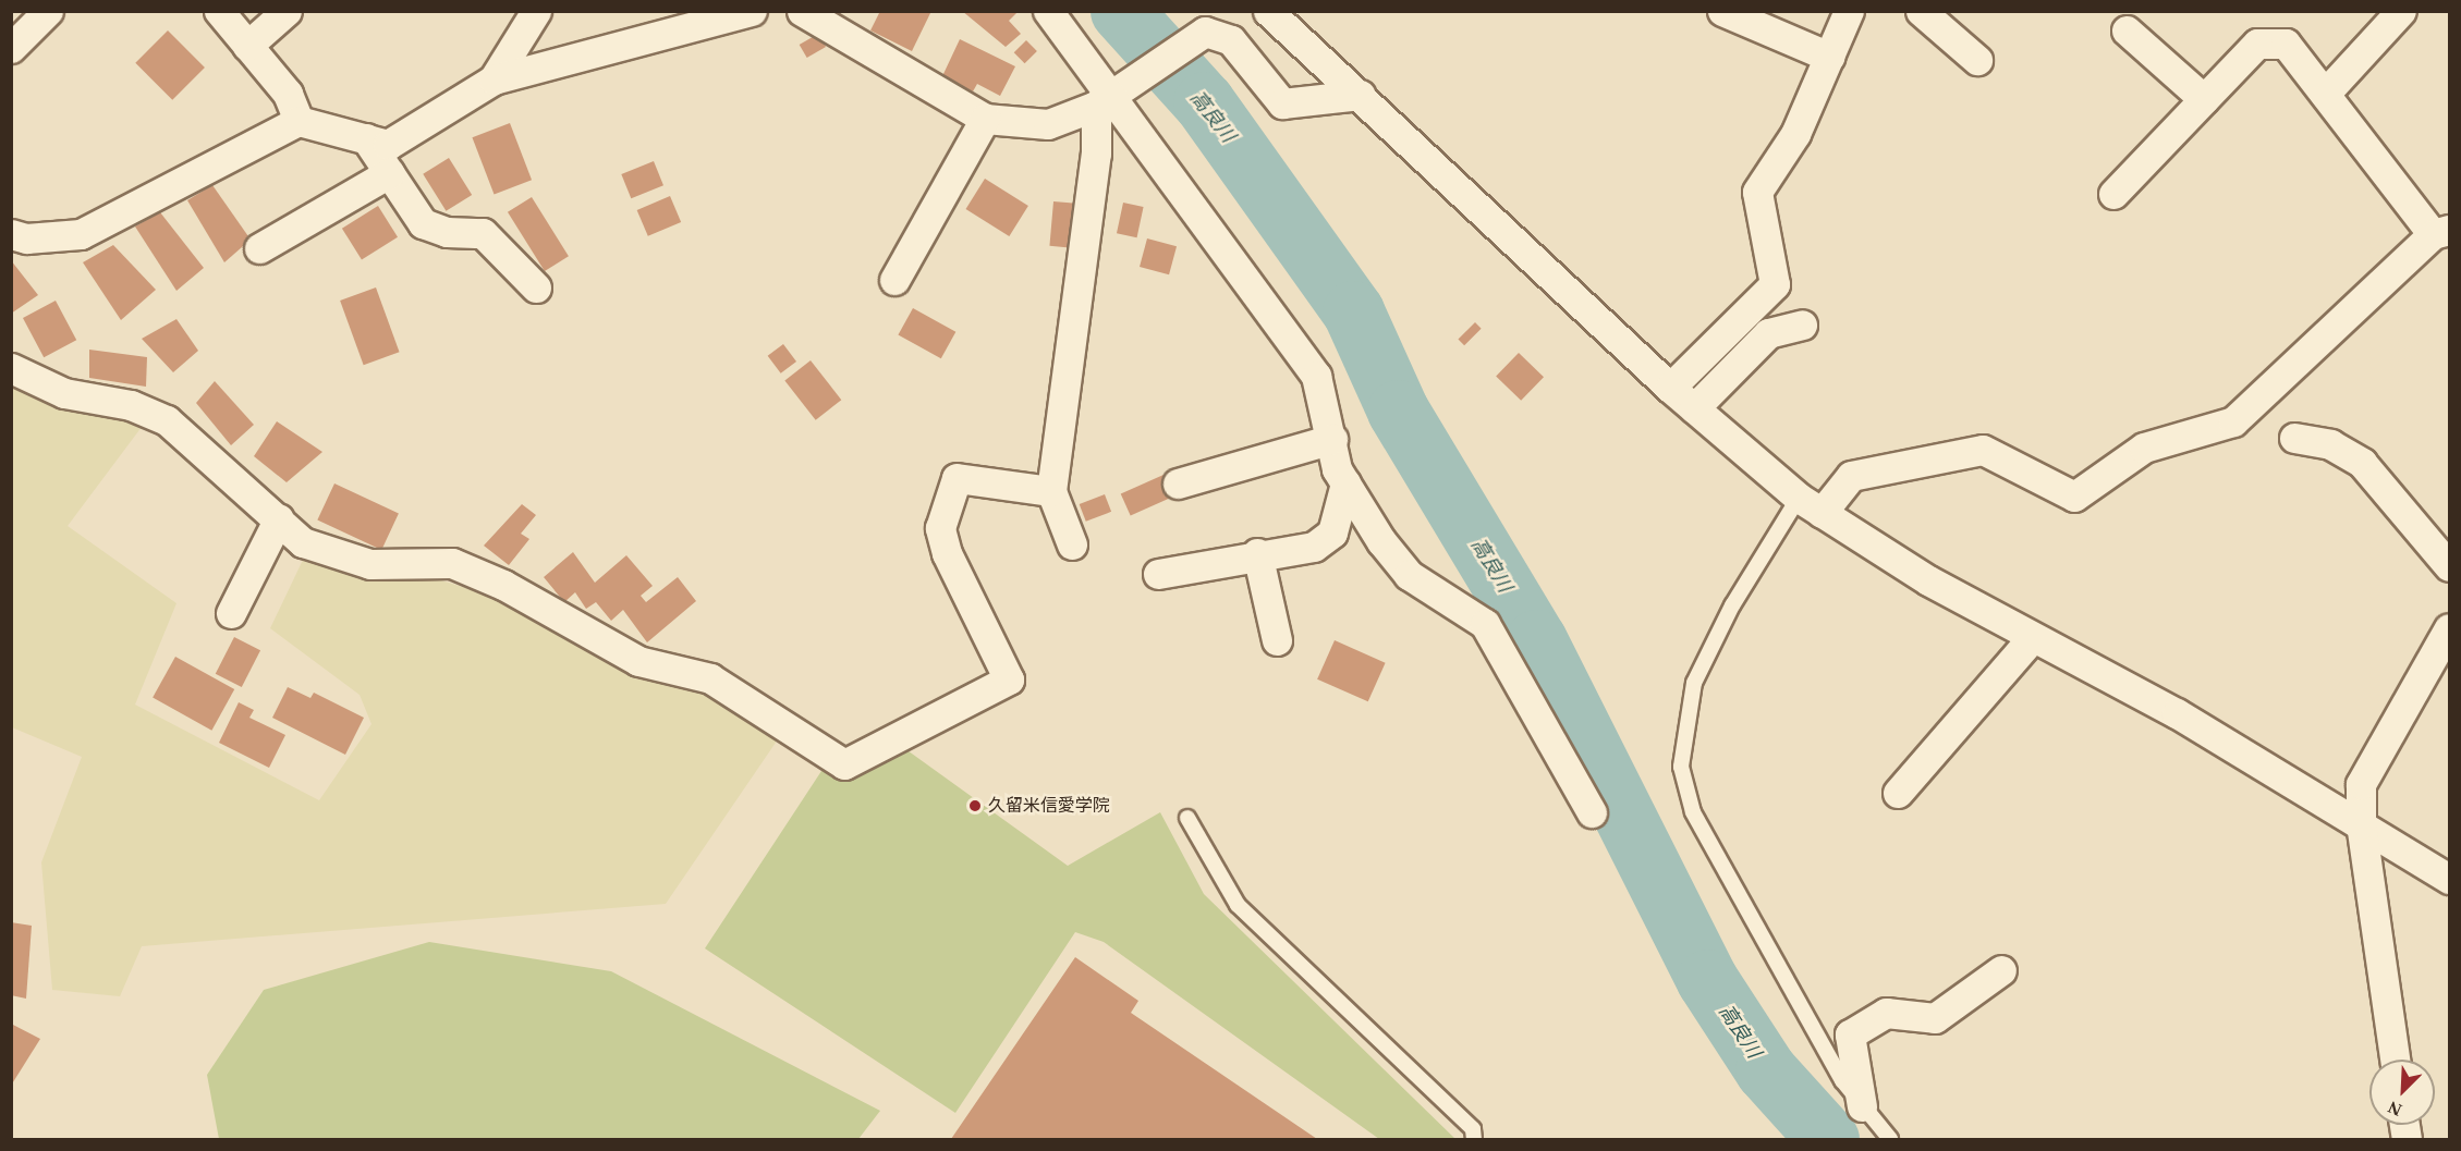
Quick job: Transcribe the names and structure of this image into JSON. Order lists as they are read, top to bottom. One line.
{"water":["高良川"],"places":["久留米信愛学院"],"north":"bottom left"}
